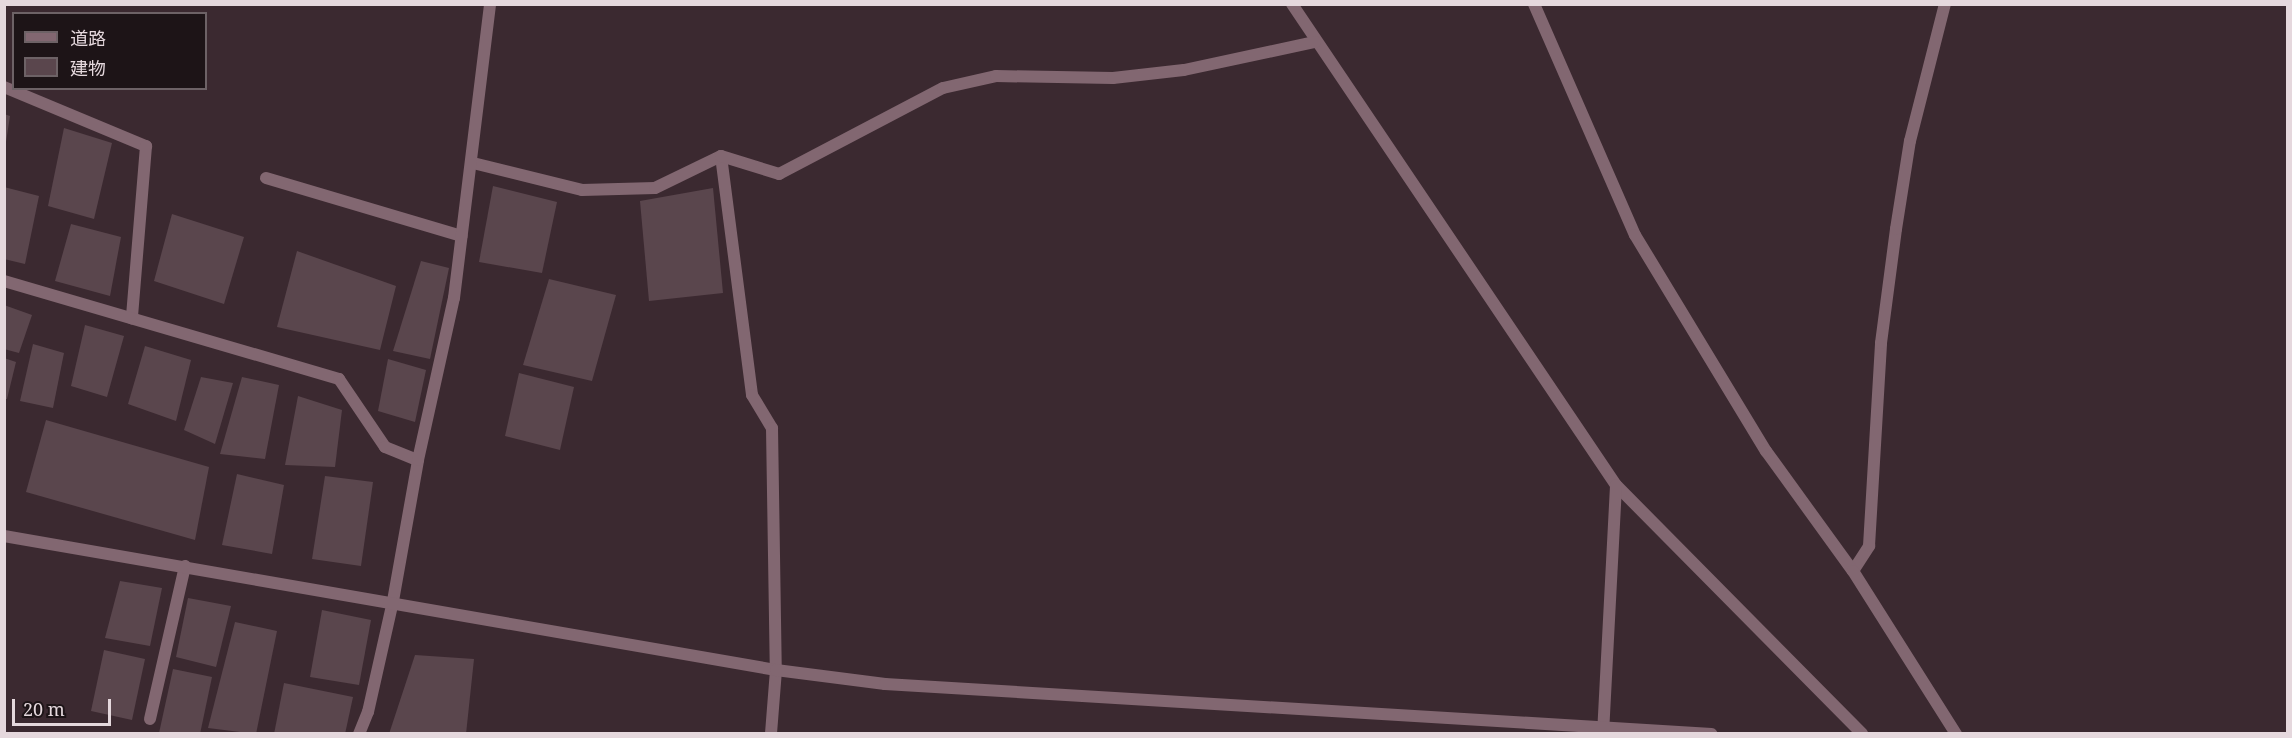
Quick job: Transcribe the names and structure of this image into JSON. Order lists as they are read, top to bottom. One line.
{"legend":["道路","建物"],"scale_bar":"20 m"}
